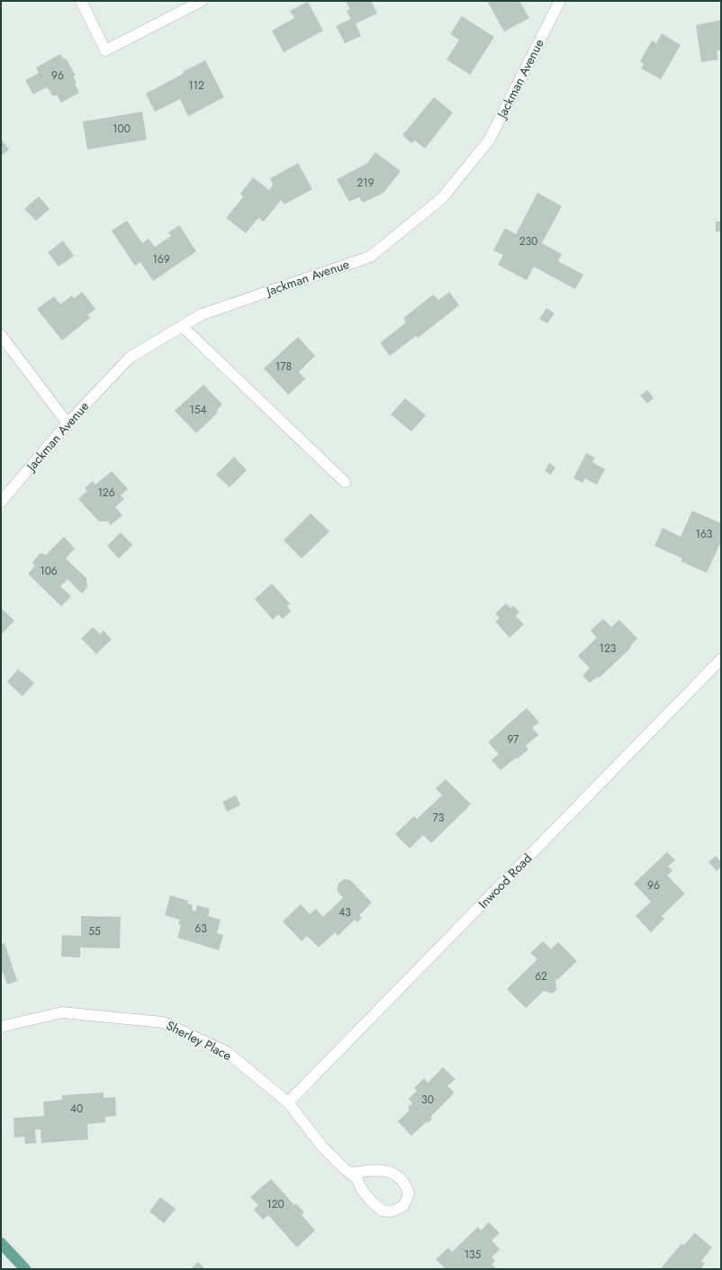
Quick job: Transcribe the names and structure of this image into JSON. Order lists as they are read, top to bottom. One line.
{"streets":{"street":["Jackman Avenue","Inwood Road","Sherley Place"]},"crossings":[["Inwood Road","Sherley Place"]],"house_numbers":["96","112","100","219","230","169","178","154","126","163","106","123","97","73","96","43","63","55","62","30","40","120","135"]}
